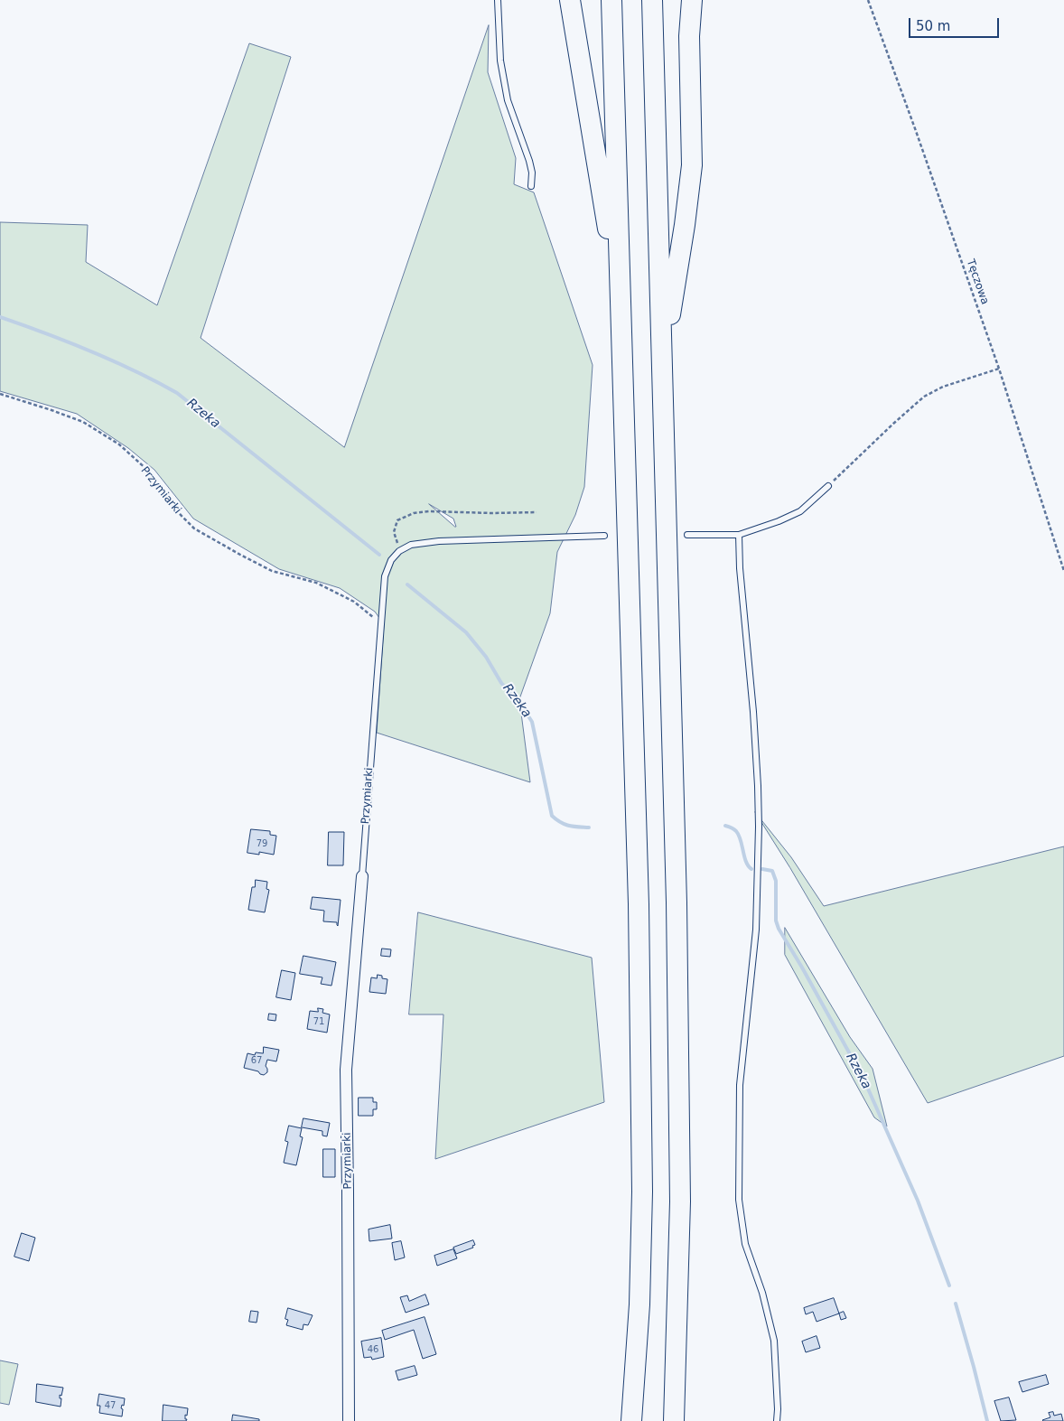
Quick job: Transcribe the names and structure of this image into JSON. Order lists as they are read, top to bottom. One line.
{"streets":{"street":["Przymiarki"],"path":["Tęczowa"]},"water":["Rzeka"],"house_numbers":["79","71","67","46","47"],"scale_bar":"50 m"}
